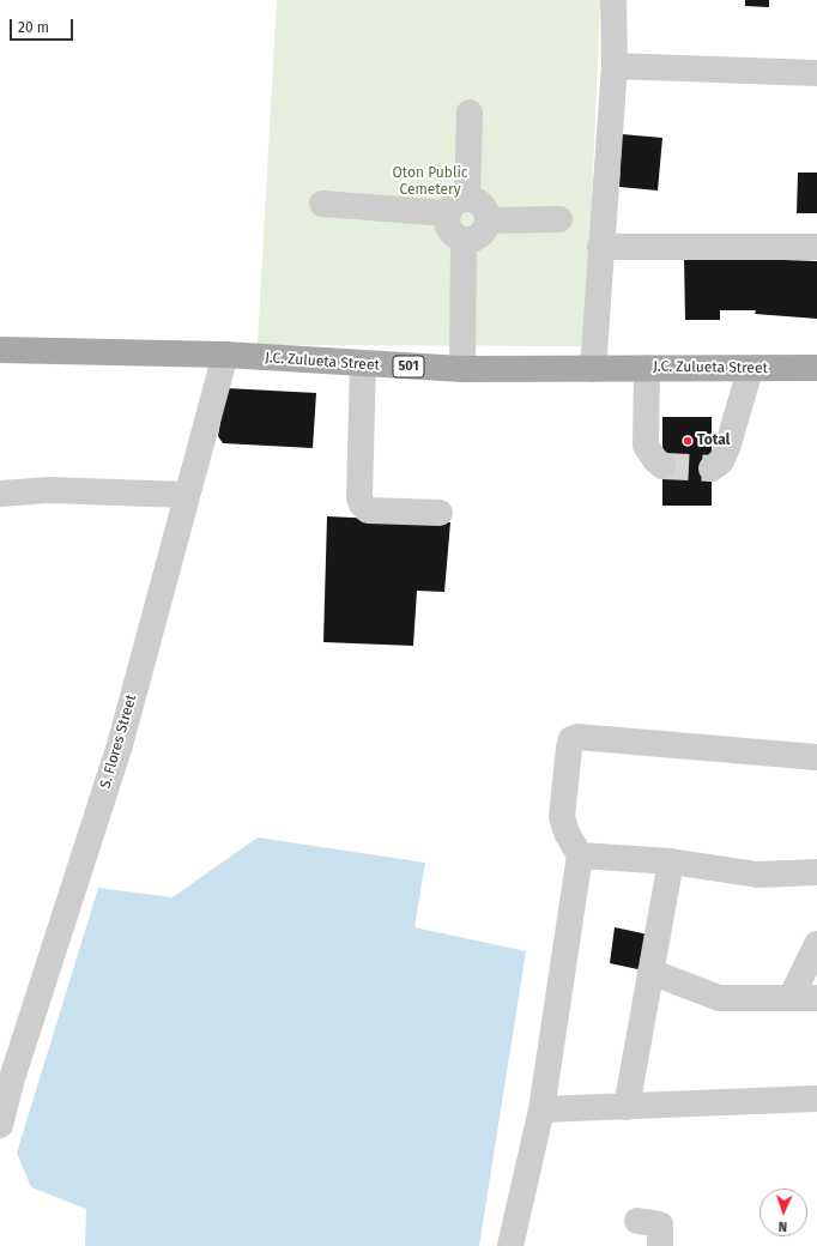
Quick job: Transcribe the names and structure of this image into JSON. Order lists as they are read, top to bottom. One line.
{"streets":{"main road":["J.C. Zulueta Street","501"],"street":["S. Flores Street"]},"crossings":[["J.C. Zulueta Street","S. Flores Street"]],"parks":["Oton Public Cemetery"],"places":["Total"],"scale_bar":"20 m","north":"bottom"}
